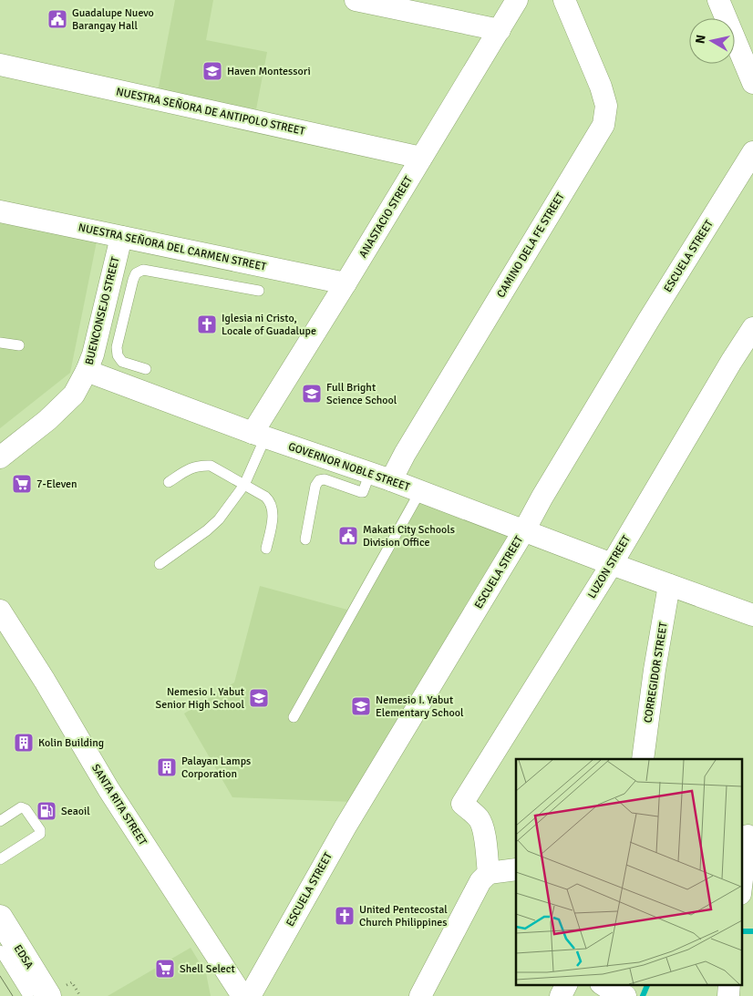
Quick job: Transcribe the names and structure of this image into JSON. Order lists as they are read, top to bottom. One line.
{"streets":{"highway":["EDSA"],"street":["NUESTRA SEÑORA DE ANTIPOLO STREET","ANASTACIO STREET","CAMINO DELA FE STREET","NUESTRA SEÑORA DEL CARMEN STREET","ESCUELA STREET","BUENCONSEJO STREET","GOVERNOR NOBLE STREET","LUZON STREET","CORREGIDOR STREET","SANTA RITA STREET"]},"crossings":[["NUESTRA SEÑORA DE ANTIPOLO STREET","ANASTACIO STREET"],["ANASTACIO STREET","NUESTRA SEÑORA DEL CARMEN STREET"],["ANASTACIO STREET","GOVERNOR NOBLE STREET"],["CAMINO DELA FE STREET","GOVERNOR NOBLE STREET"],["NUESTRA SEÑORA DEL CARMEN STREET","BUENCONSEJO STREET"],["ESCUELA STREET","GOVERNOR NOBLE STREET"],["BUENCONSEJO STREET","GOVERNOR NOBLE STREET"],["GOVERNOR NOBLE STREET","LUZON STREET"],["GOVERNOR NOBLE STREET","CORREGIDOR STREET"]],"places":{"public building":["Guadalupe Nuevo Barangay Hall","Makati City Schools Division Office"],"school or university":["Haven Montessori","Full Bright Science School","Nemesio I. Yabut Senior High School","Nemesio I. Yabut Elementary School"],"church":["Iglesia ni Cristo, Locale of Guadalupe","United Pentecostal Church Philippines"],"supermarket":["7-Eleven","Shell Select"],"building":["Kolin Building","Palayan Lamps Corporation"],"fuel station":["Seaoil"]},"north":"left"}
